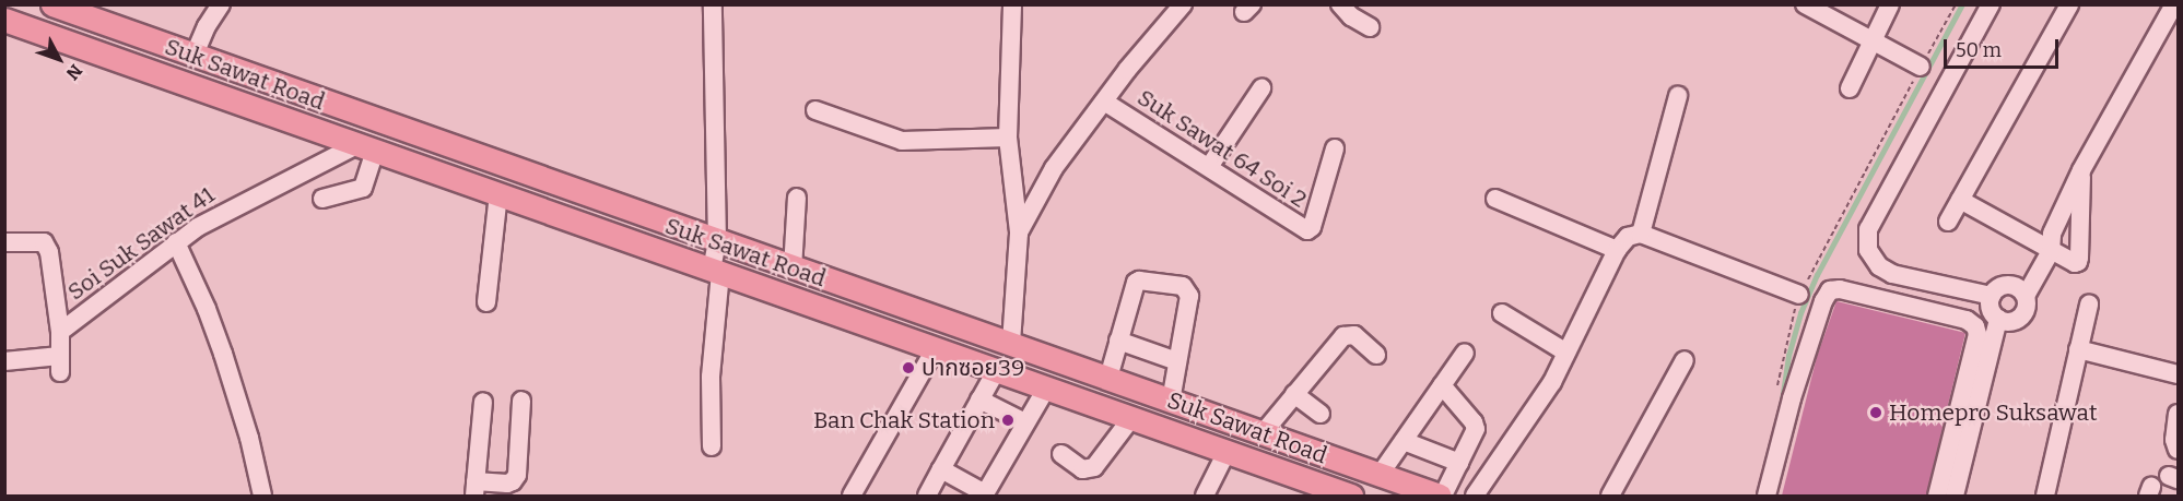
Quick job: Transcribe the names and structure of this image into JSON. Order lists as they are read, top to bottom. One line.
{"streets":{"main road":["Suk Sawat Road"],"street":["Suk Sawat 64 Soi 2","Soi Suk Sawat 41"]},"crossings":[["Suk Sawat Road","Soi Suk Sawat 41"]],"places":["ปากซอย39","Homepro Suksawat","Ban Chak Station"],"scale_bar":"50 m","north":"bottom right"}
